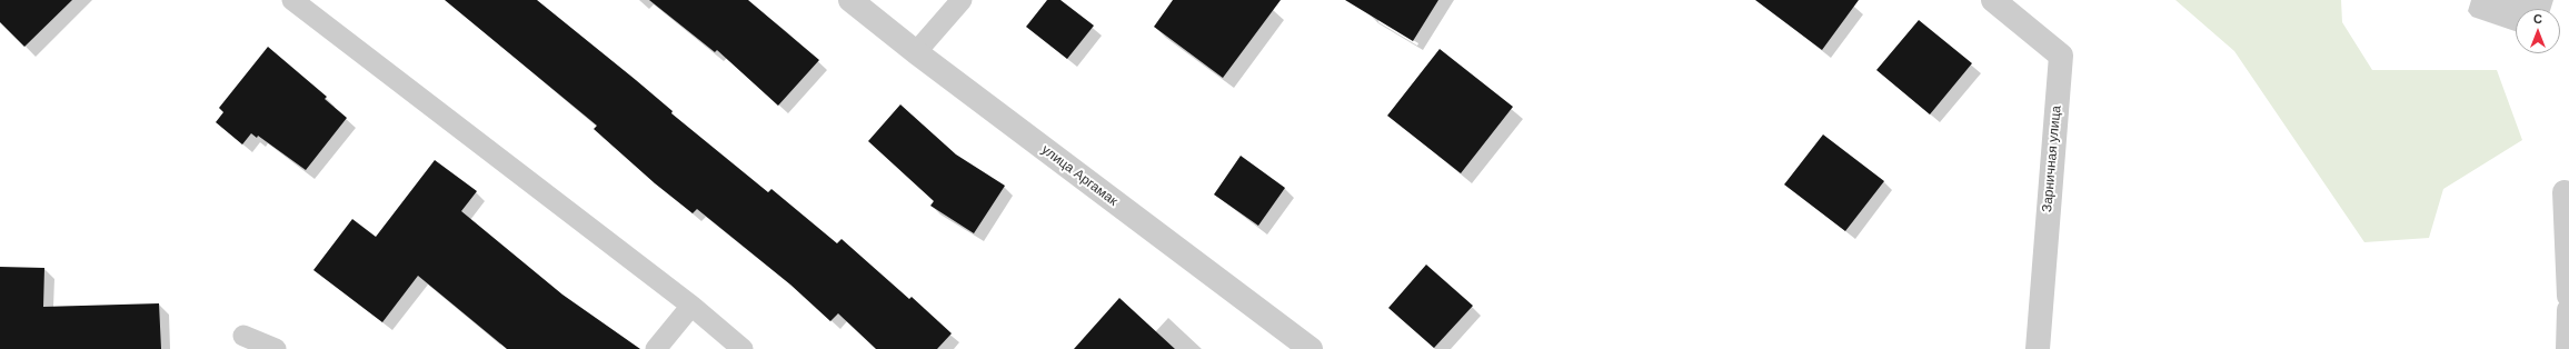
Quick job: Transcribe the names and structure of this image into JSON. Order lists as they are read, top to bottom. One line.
{"streets":{"street":["Зарничная улица","улица Аргамак"]},"north":"top"}
